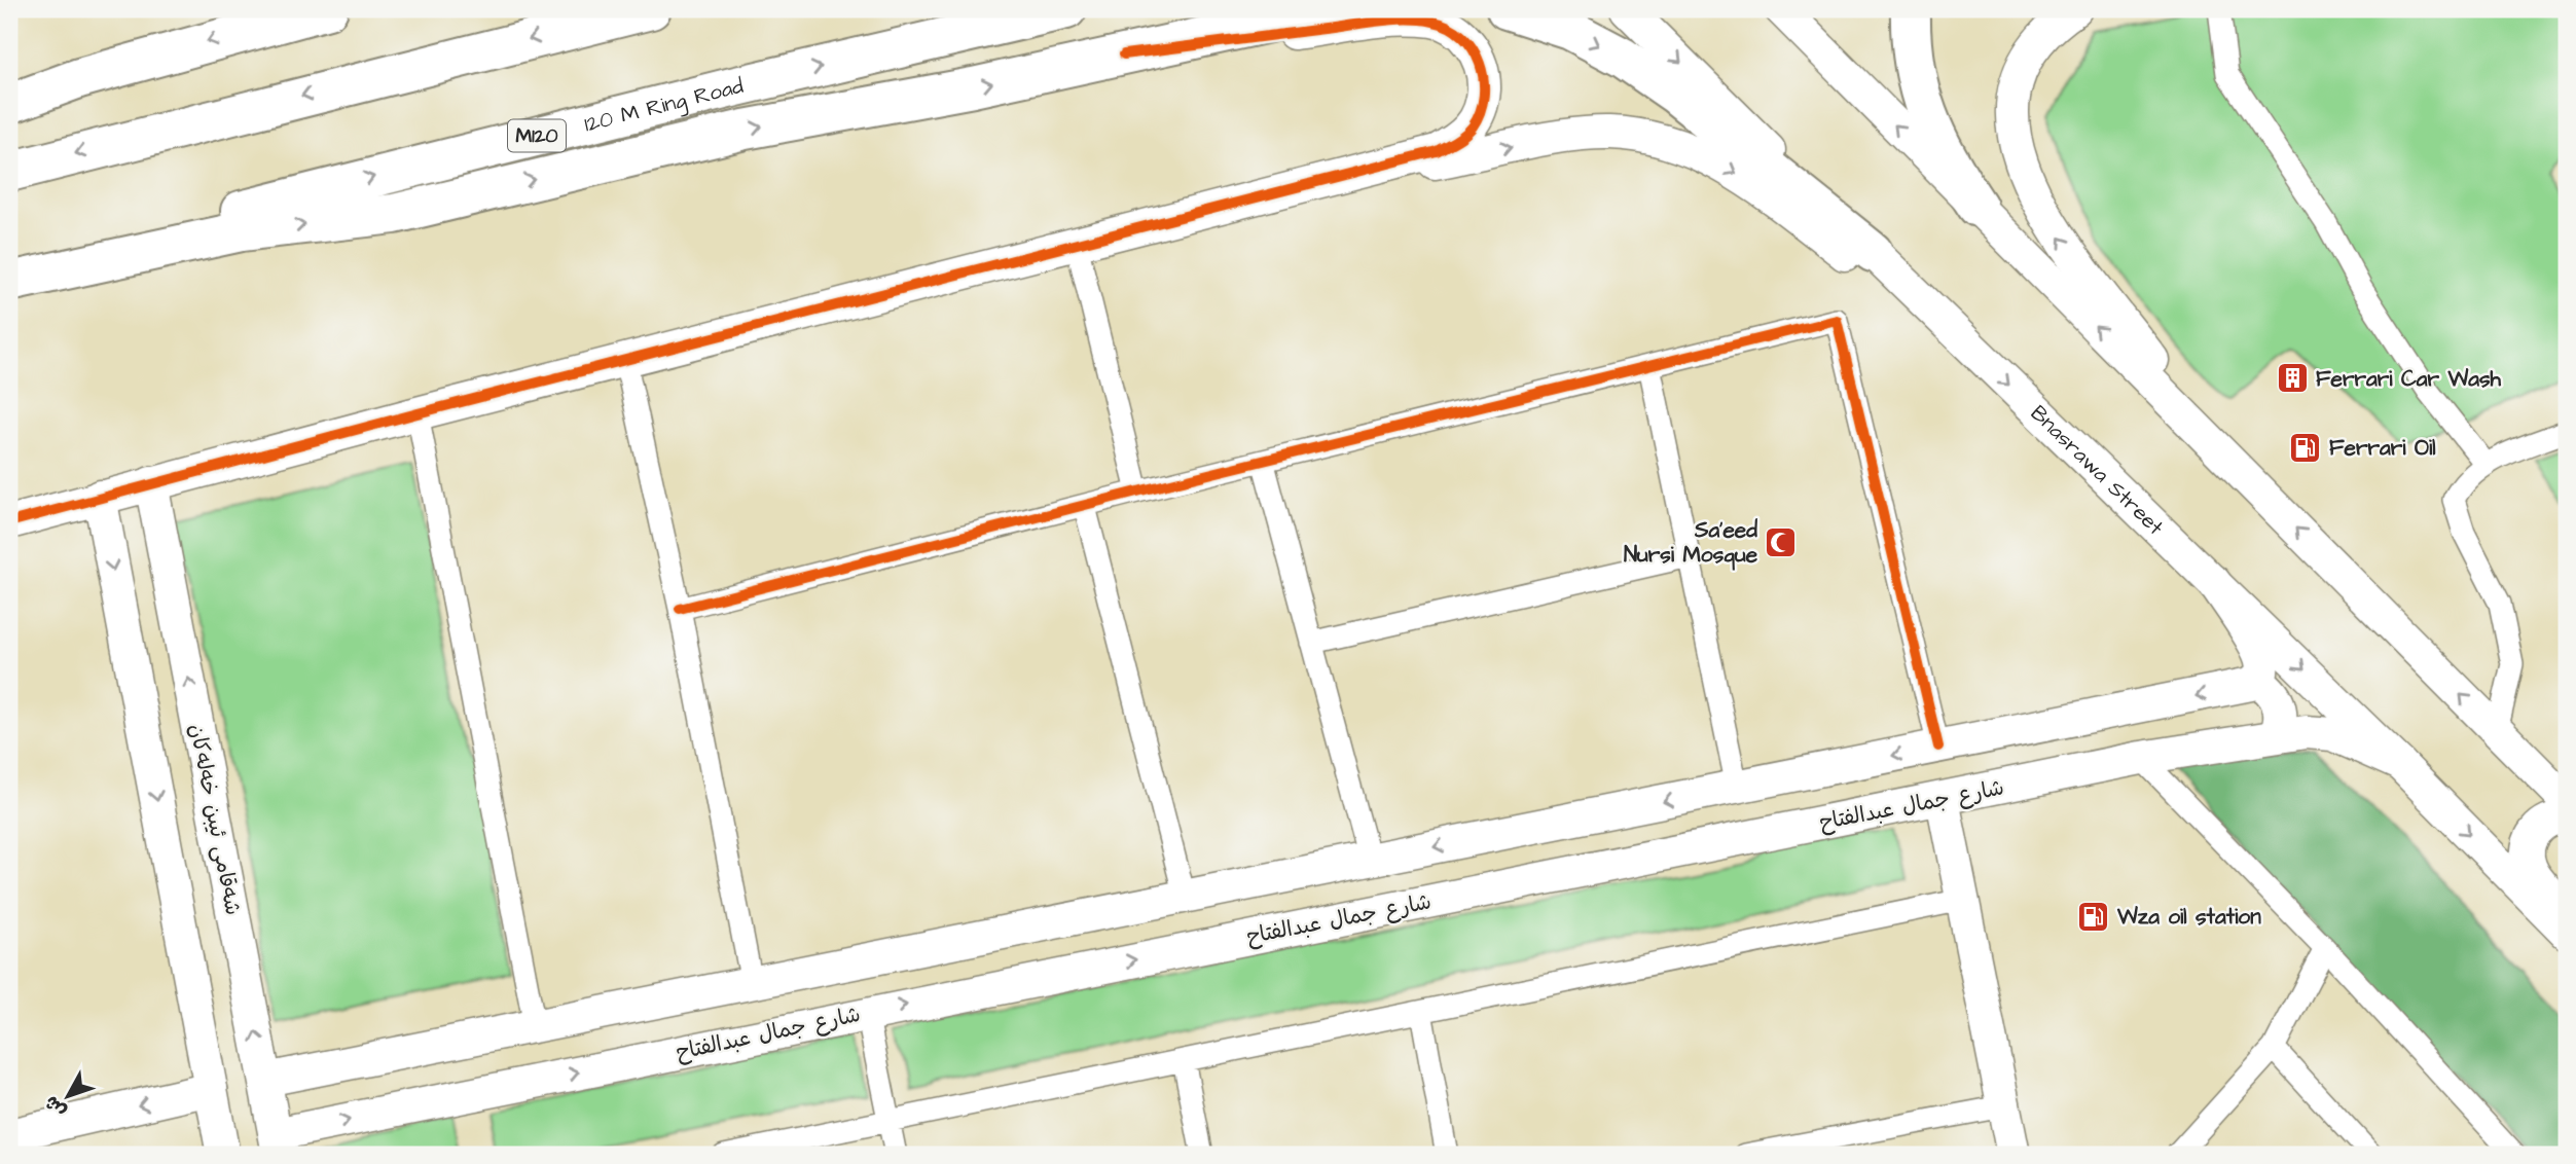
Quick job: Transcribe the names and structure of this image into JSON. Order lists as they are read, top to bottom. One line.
{"streets":{"highway":["120 M Ring Road","M120"],"main road":["Bnasrawa Street","شارع جمال عبدالفتاح","شەقامی ئیبن خەلەکان"]},"crossings":[["Bnasrawa Street","شارع جمال عبدالفتاح"],["شارع جمال عبدالفتاح","شەقامی ئیبن خەلەکان"]],"places":{"building":["Ferrari Car Wash"],"fuel station":["Ferrari Oil","Wza oil station"],"mosque":["Sa'eed Nursi Mosque"]},"north":"bottom left"}
